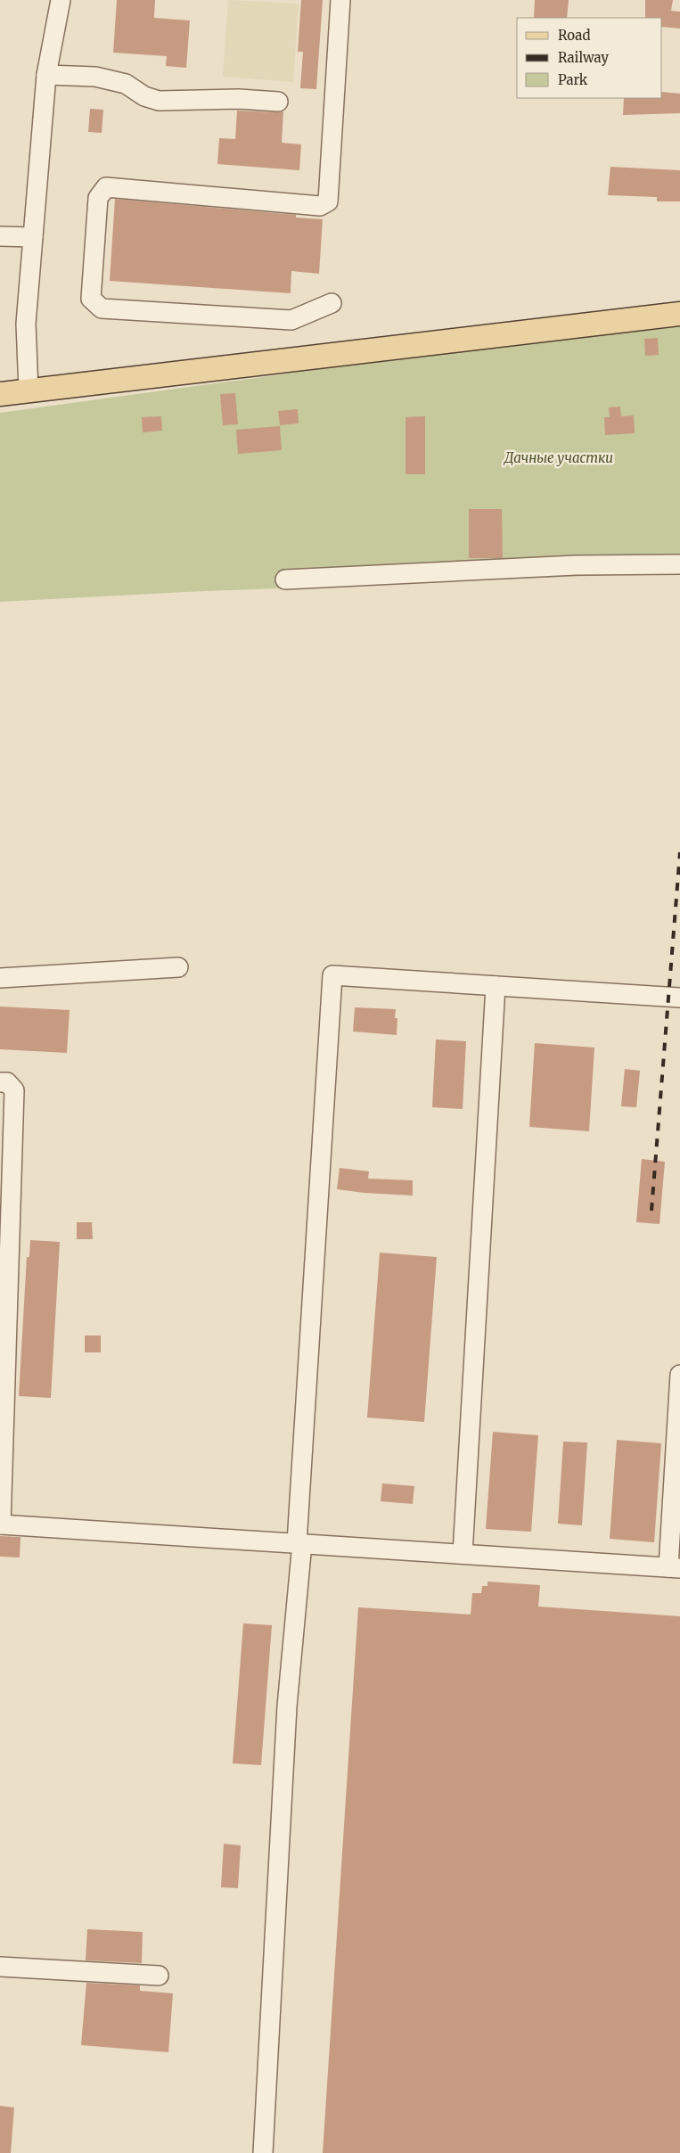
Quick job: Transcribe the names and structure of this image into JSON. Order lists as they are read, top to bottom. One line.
{"parks":["Дачные участки"],"legend":["Road","Railway","Park"]}
